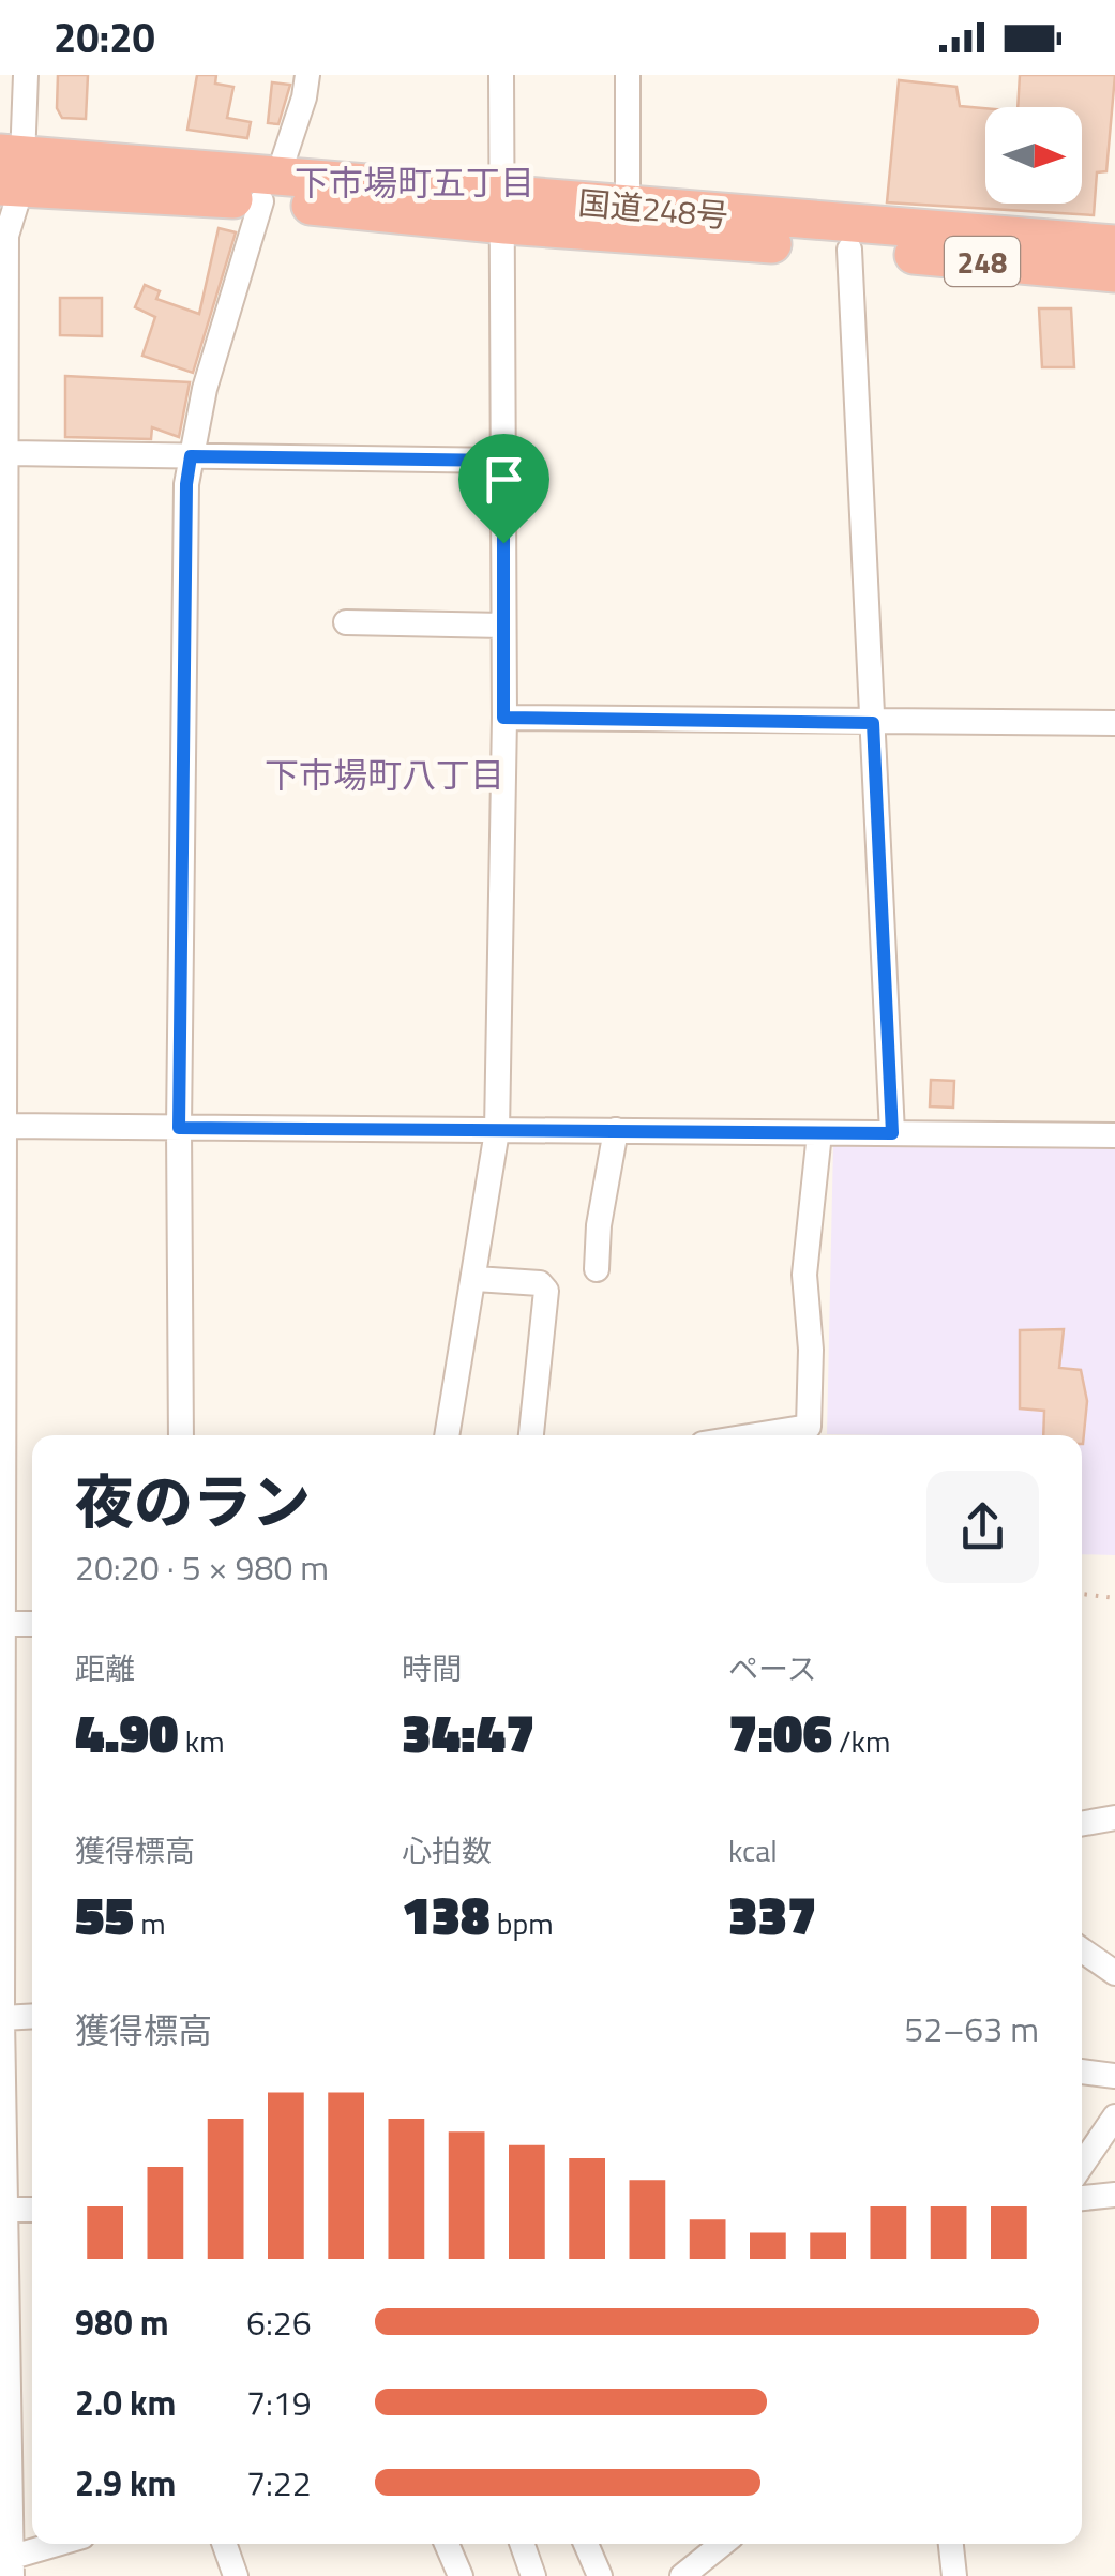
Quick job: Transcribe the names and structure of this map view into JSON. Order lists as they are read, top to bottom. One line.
{"streets":{"highway":["国道248号","248"]},"districts":["下市場町五丁目","下市場町八丁目"],"north":"right","page":{"status":"20:20","heading":["夜のラン","20:20 · 5 × 980 m"],"stats":[["距離","4.90 km"],["時間","34:47"],["ペース","7:06 /km"],["獲得標高","55 m"],["心拍数","138 bpm"],["kcal","337"]],"chart":["獲得標高","52–63 m"],"list":[{"name":"980 m","note":"6:26"},{"name":"2.0 km","note":"7:19"},{"name":"2.9 km","note":"7:22"}]}}
